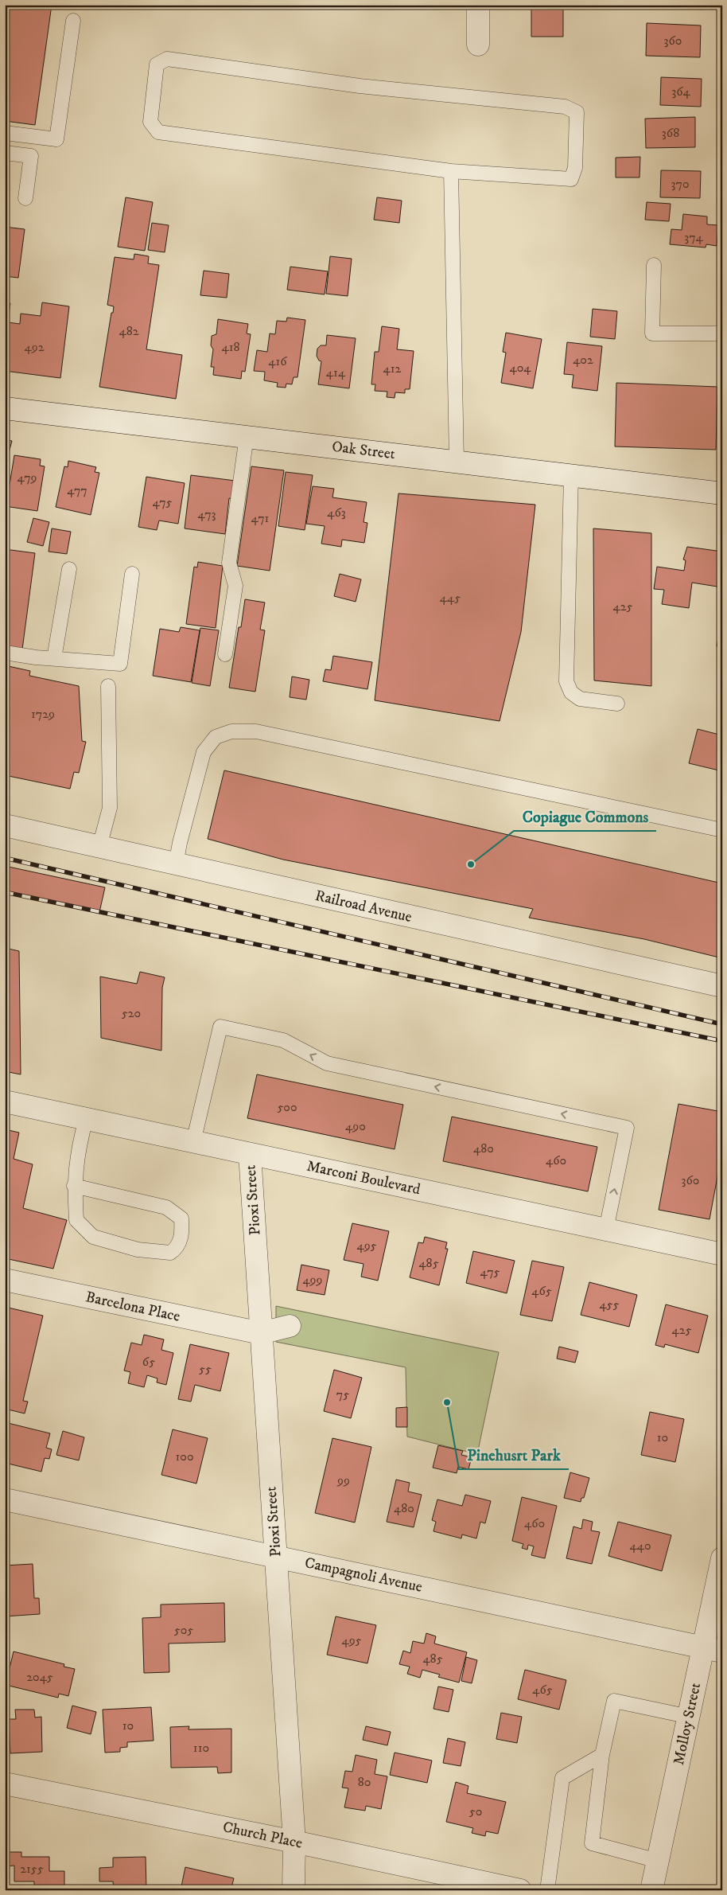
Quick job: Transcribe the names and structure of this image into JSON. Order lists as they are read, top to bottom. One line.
{"streets":{"street":["Oak Street","Railroad Avenue","Marconi Boulevard","Pioxi Street","Barcelona Place","Campagnoli Avenue","Molloy Street","Church Place"]},"crossings":[["Marconi Boulevard","Pioxi Street"],["Pioxi Street","Barcelona Place"],["Pioxi Street","Campagnoli Avenue"],["Pioxi Street","Church Place"],["Campagnoli Avenue","Molloy Street"]],"places":["Copiague Commons","Pinehusrt Park"],"house_numbers":["360","364","368","370","374","482","492","418","402","416","404","412","414","479","477","475","463","473","471","445","425","1729","520","500","490","480","460","360","495","485","475","499","465","455","425","65","55","75","10","100","99","480","460","440","505","495","485","2045","465","10","110","80","50","2155"]}
